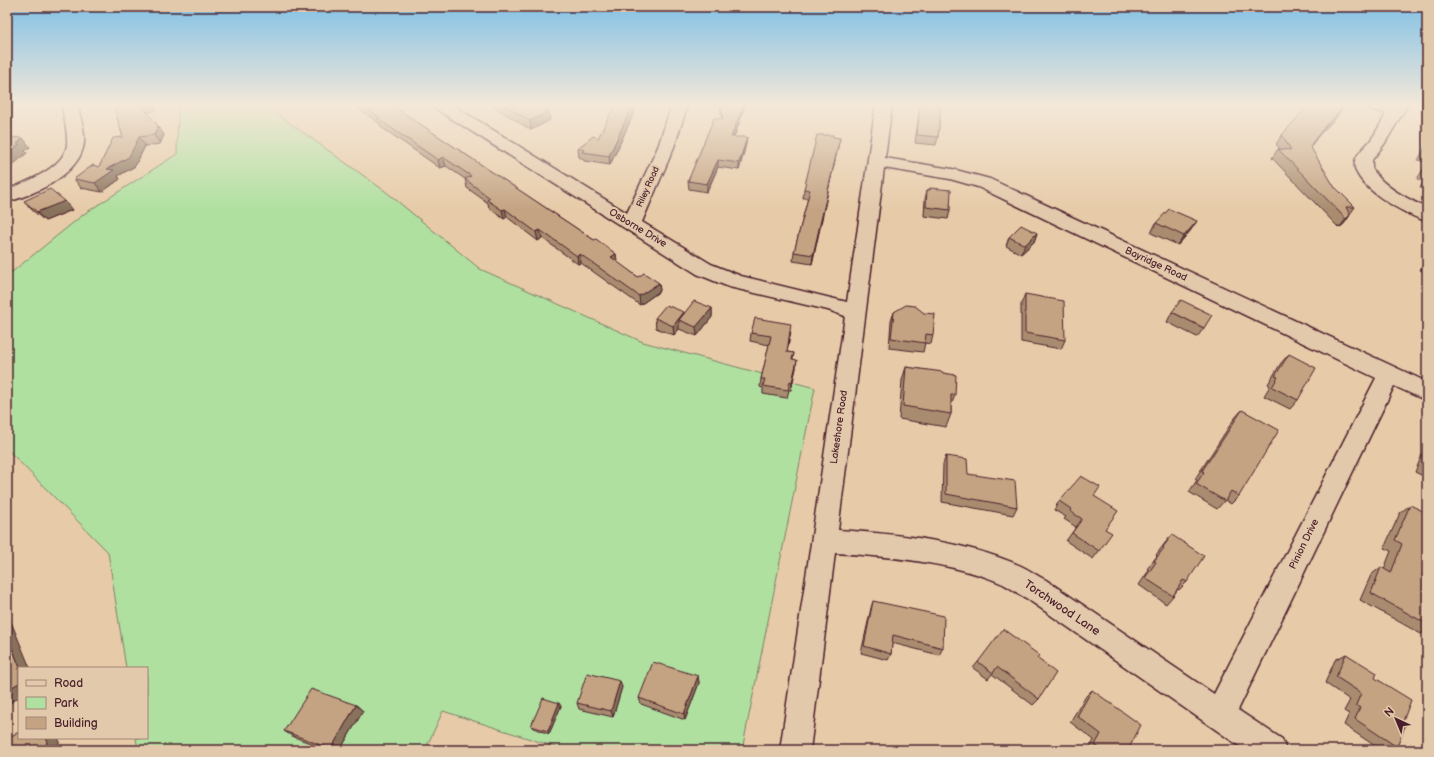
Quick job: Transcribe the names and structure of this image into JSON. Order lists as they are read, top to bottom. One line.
{"streets":{"street":["Riley Road","Osborne Drive","Bayridge Road","Lakeshore Road","Pinion Drive","Torchwood Lane"]},"crossings":[["Riley Road","Osborne Drive"],["Osborne Drive","Lakeshore Road"],["Bayridge Road","Lakeshore Road"],["Bayridge Road","Pinion Drive"],["Lakeshore Road","Torchwood Lane"],["Pinion Drive","Torchwood Lane"]],"legend":["Road","Park","Building"],"north":"top left"}
